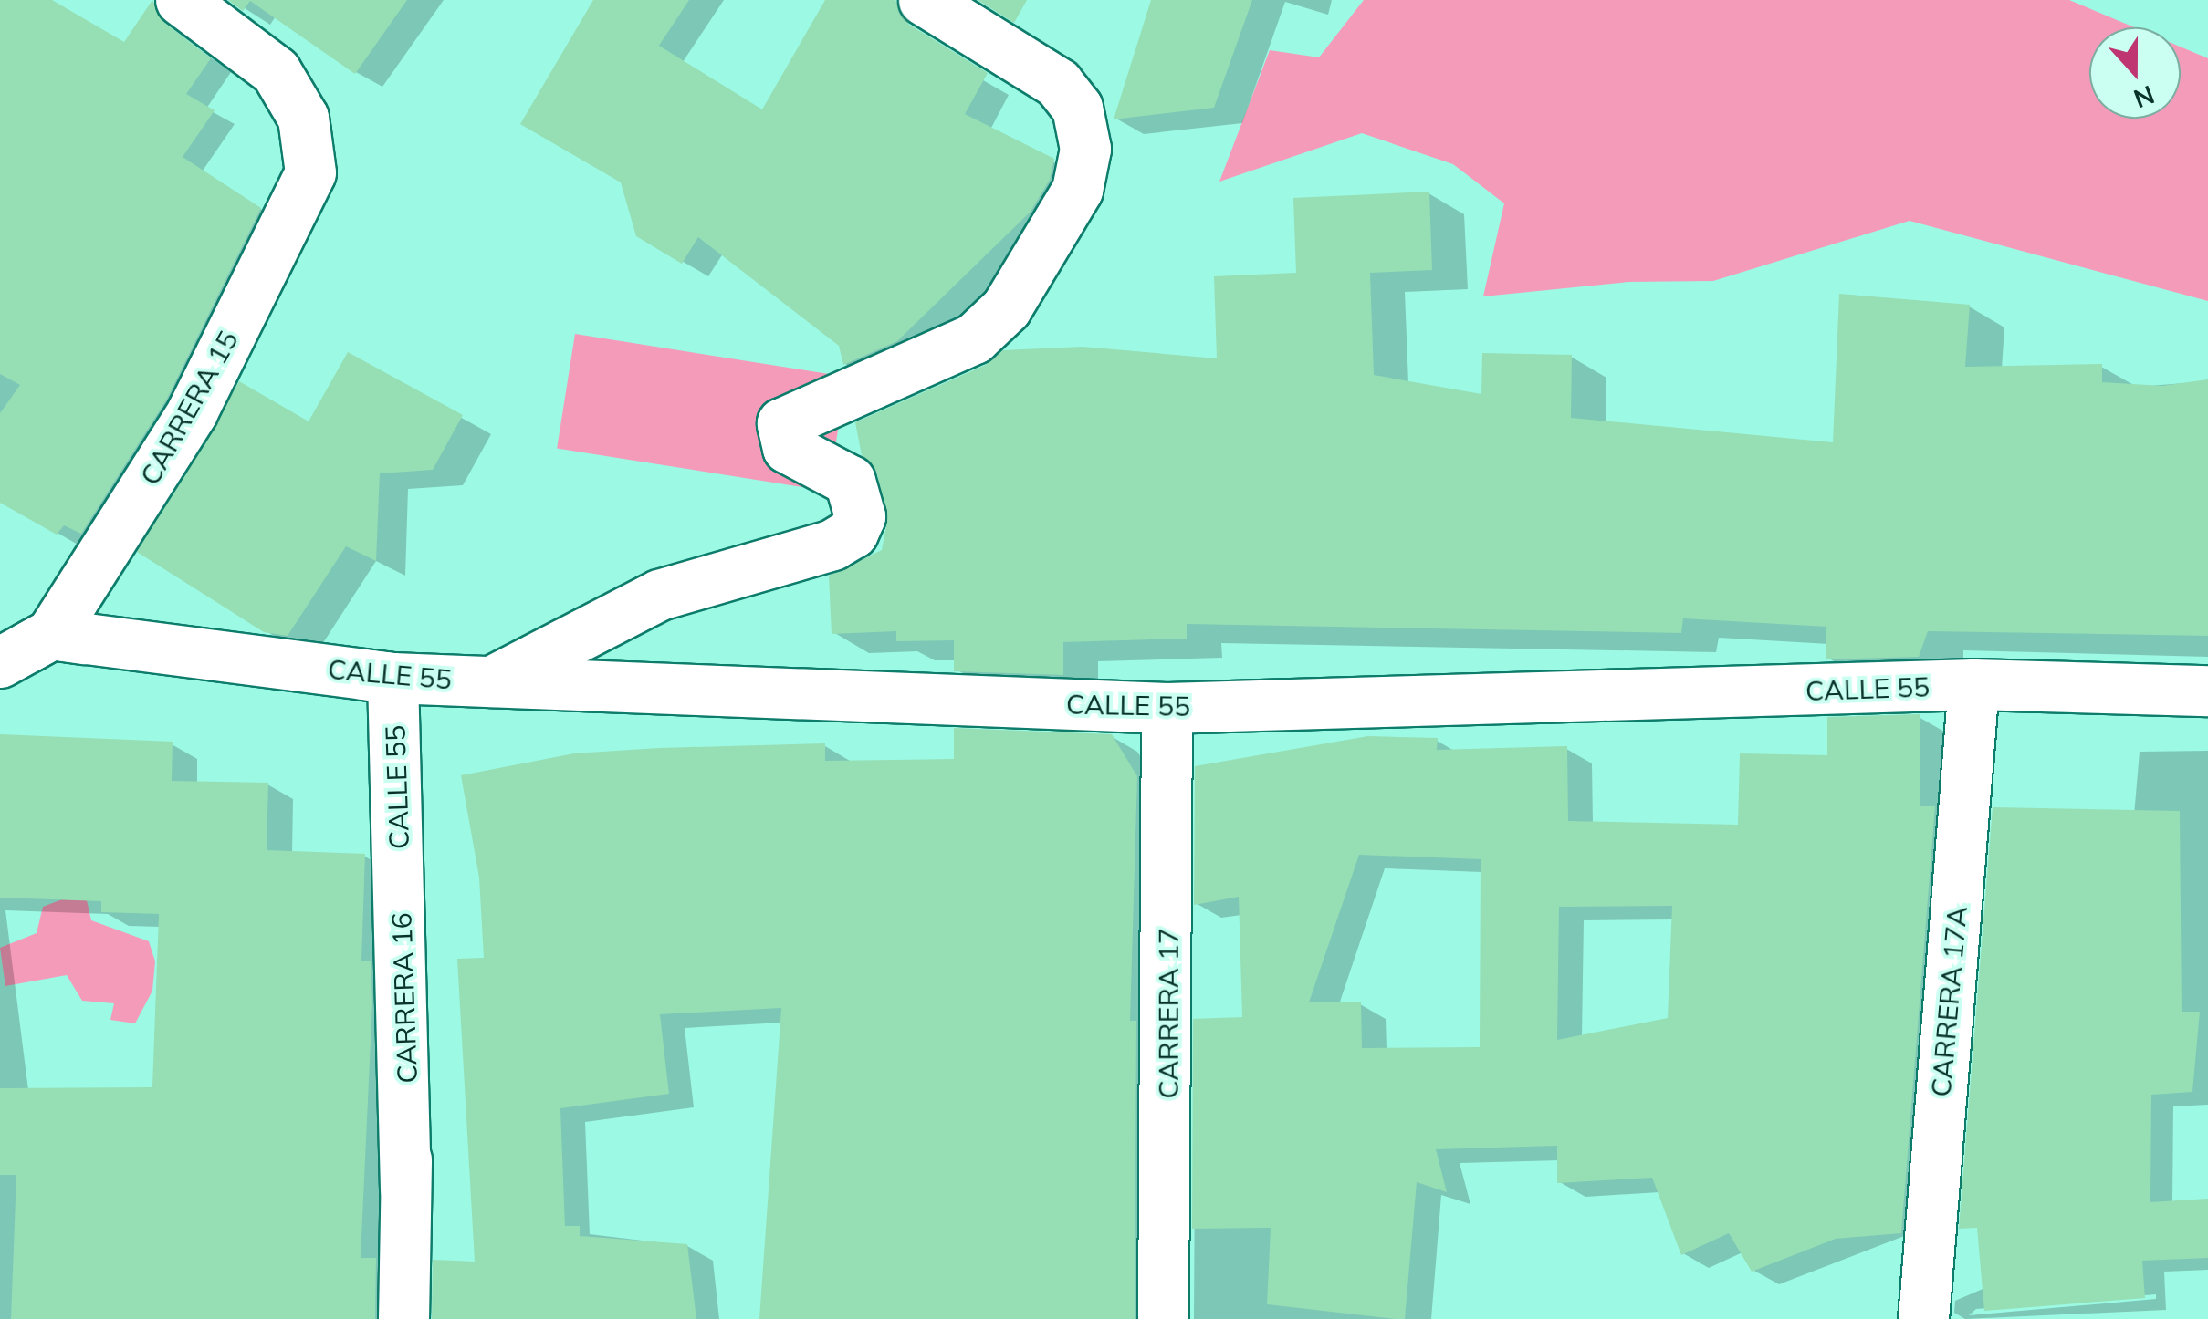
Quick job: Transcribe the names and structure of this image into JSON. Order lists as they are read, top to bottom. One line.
{"streets":{"street":["CARRERA 15","CALLE 55","CARRERA 17A","CARRERA 17"]},"crossings":[["CARRERA 15","CALLE 55"],["CALLE 55","CARRERA 17A"],["CALLE 55","CARRERA 17"]],"north":"bottom"}
